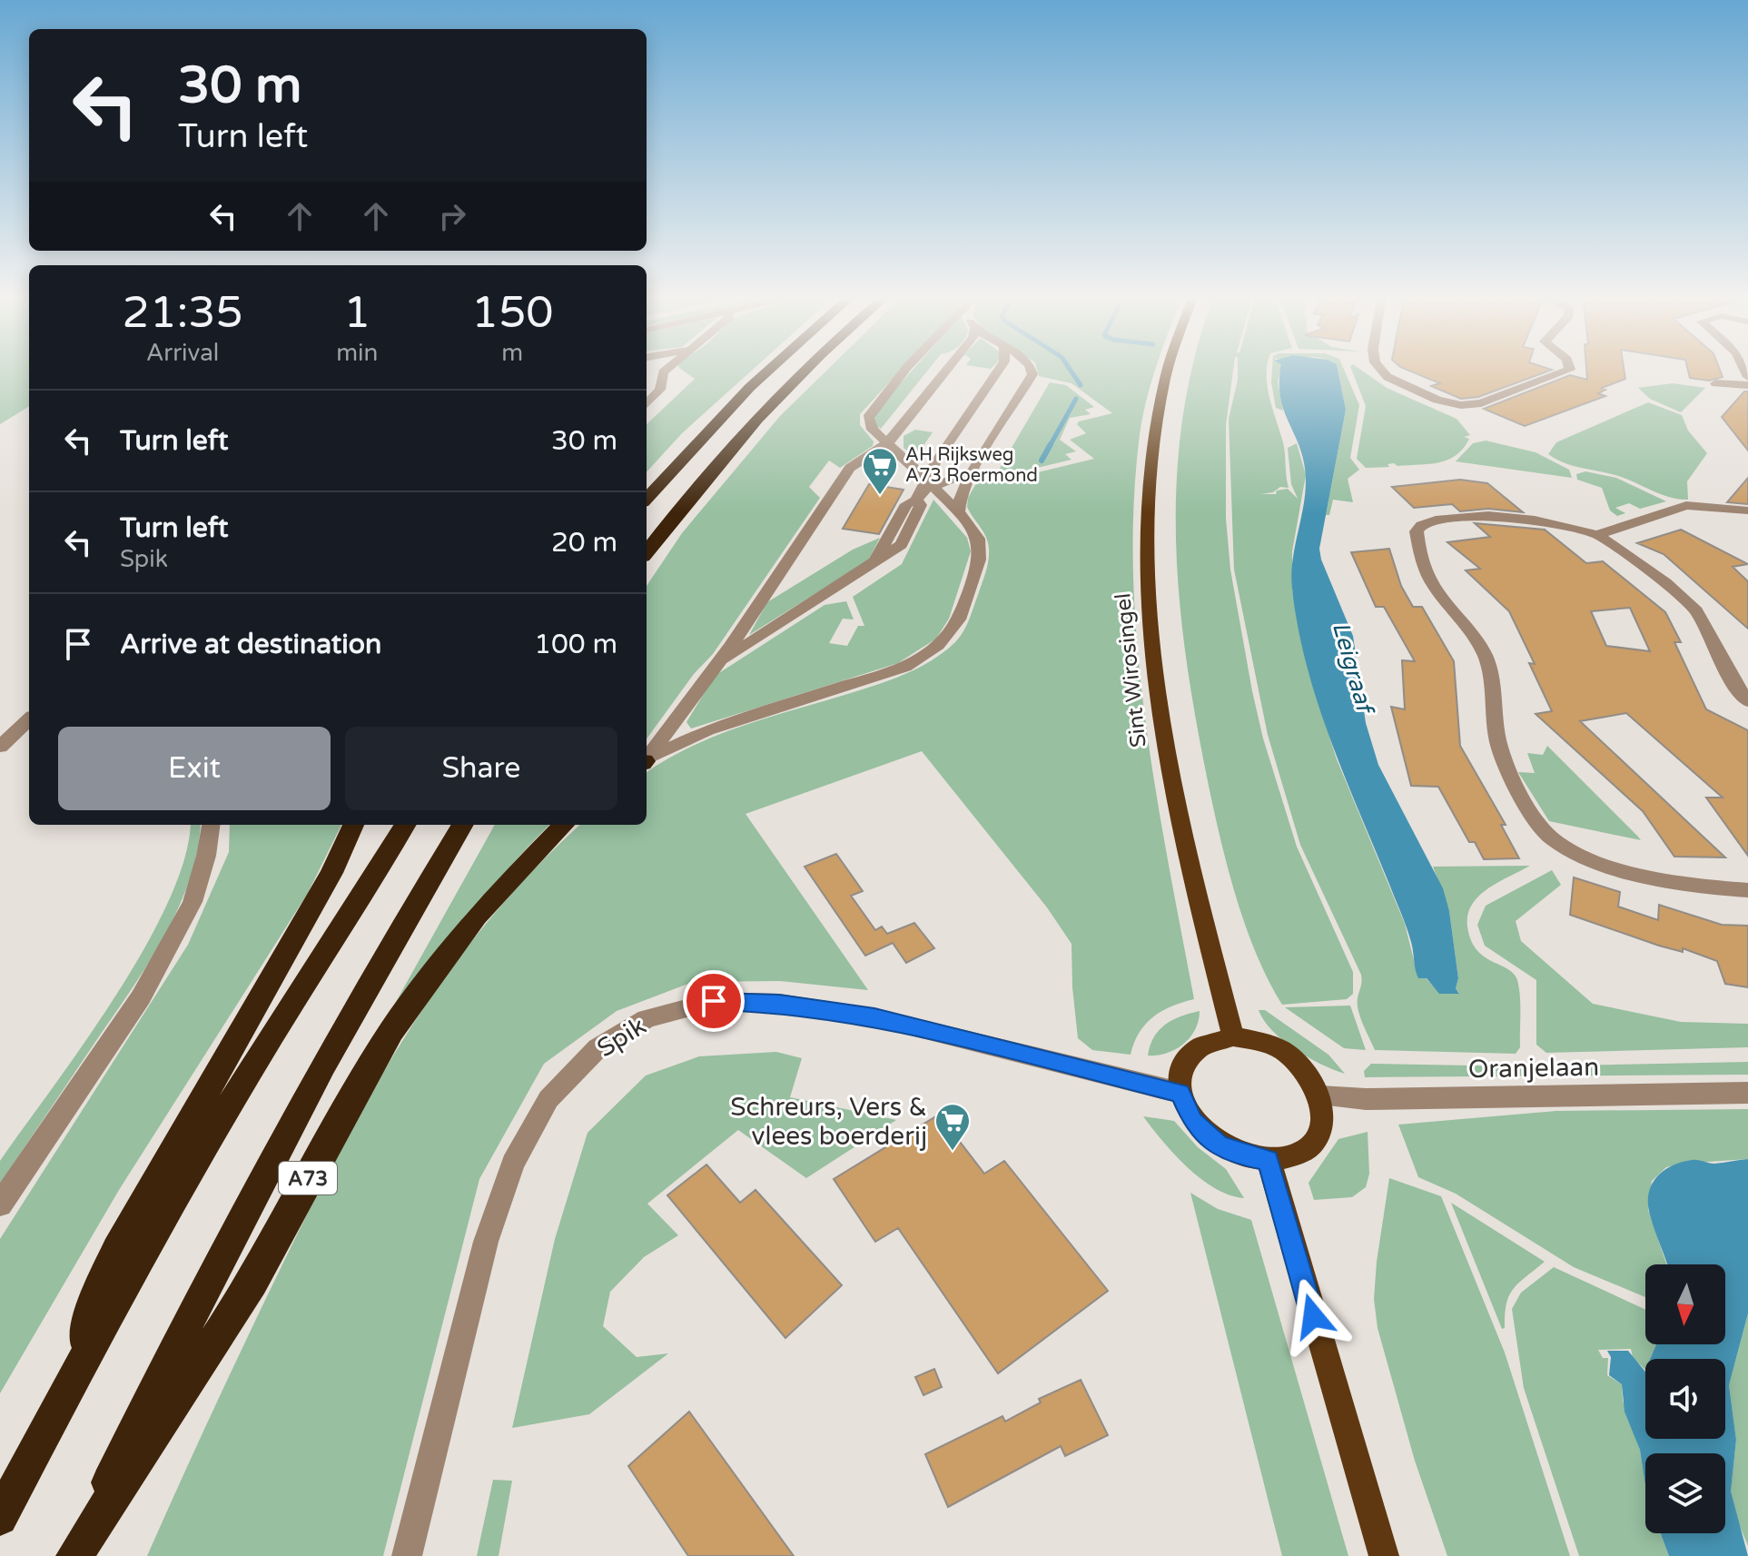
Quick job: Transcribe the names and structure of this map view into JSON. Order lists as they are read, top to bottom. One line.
{"streets":{"highway":["A73"],"main road":["Sint Wirosingel"],"street":["Spik","Oranjelaan"]},"crossings":[["Sint Wirosingel","Spik"],["Sint Wirosingel","Oranjelaan"],["Spik","Oranjelaan"]],"water":["Leigraaf"],"places":{"supermarket":["AH Rijksweg A73 Roermond","Schreurs, Vers & vlees boerderij"]},"north":"bottom","page":{"turn":["30 m","Turn left"],"eta":["21:35","Arrival","1","min","150","m"],"list":[{"name":"Turn left","value":"30 m"},{"name":"Turn left","note":"Spik","value":"20 m"},{"name":"Arrive at destination","value":"100 m"}],"buttons":["Exit","Share"]}}
